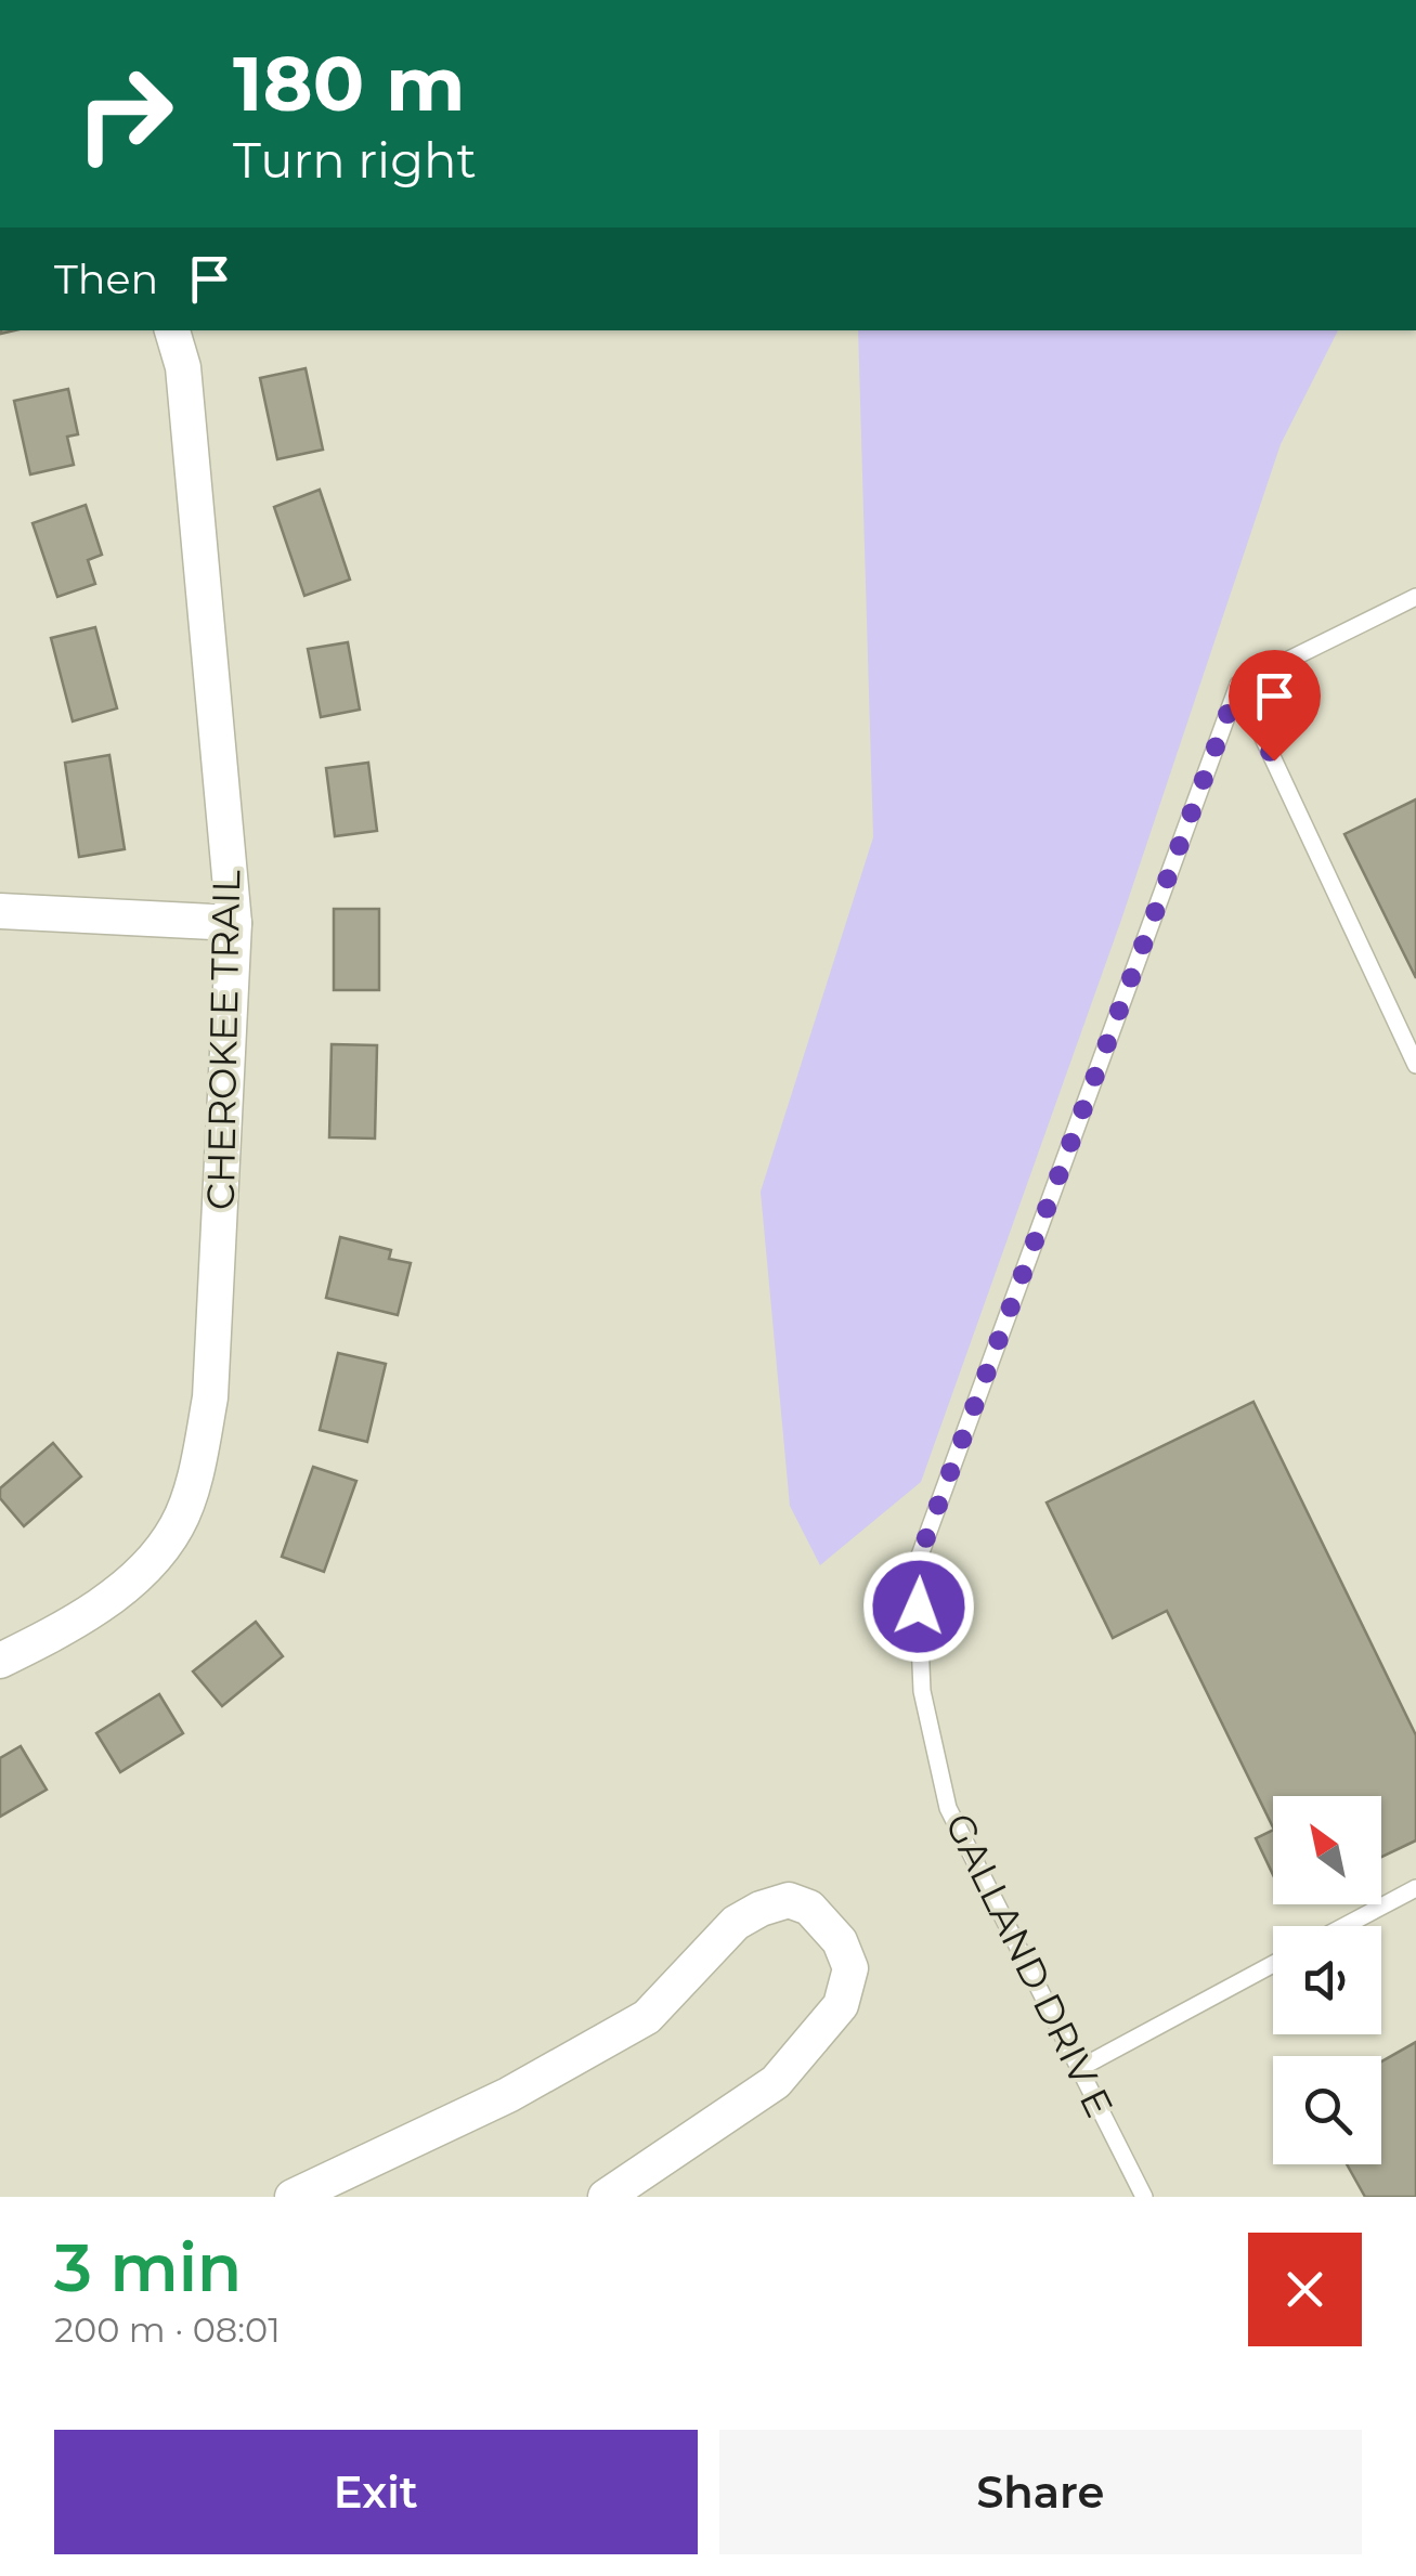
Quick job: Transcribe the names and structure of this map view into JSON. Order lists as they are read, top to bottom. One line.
{"streets":{"street":["CHEROKEE TRAIL"],"lane":["GALLAND DRIV E"]},"north":"top left","page":{"turn":["180 m","Turn right"],"then":"Then","heading":["3 min","200 m · 08:01"],"buttons":["Exit","Share"]}}
